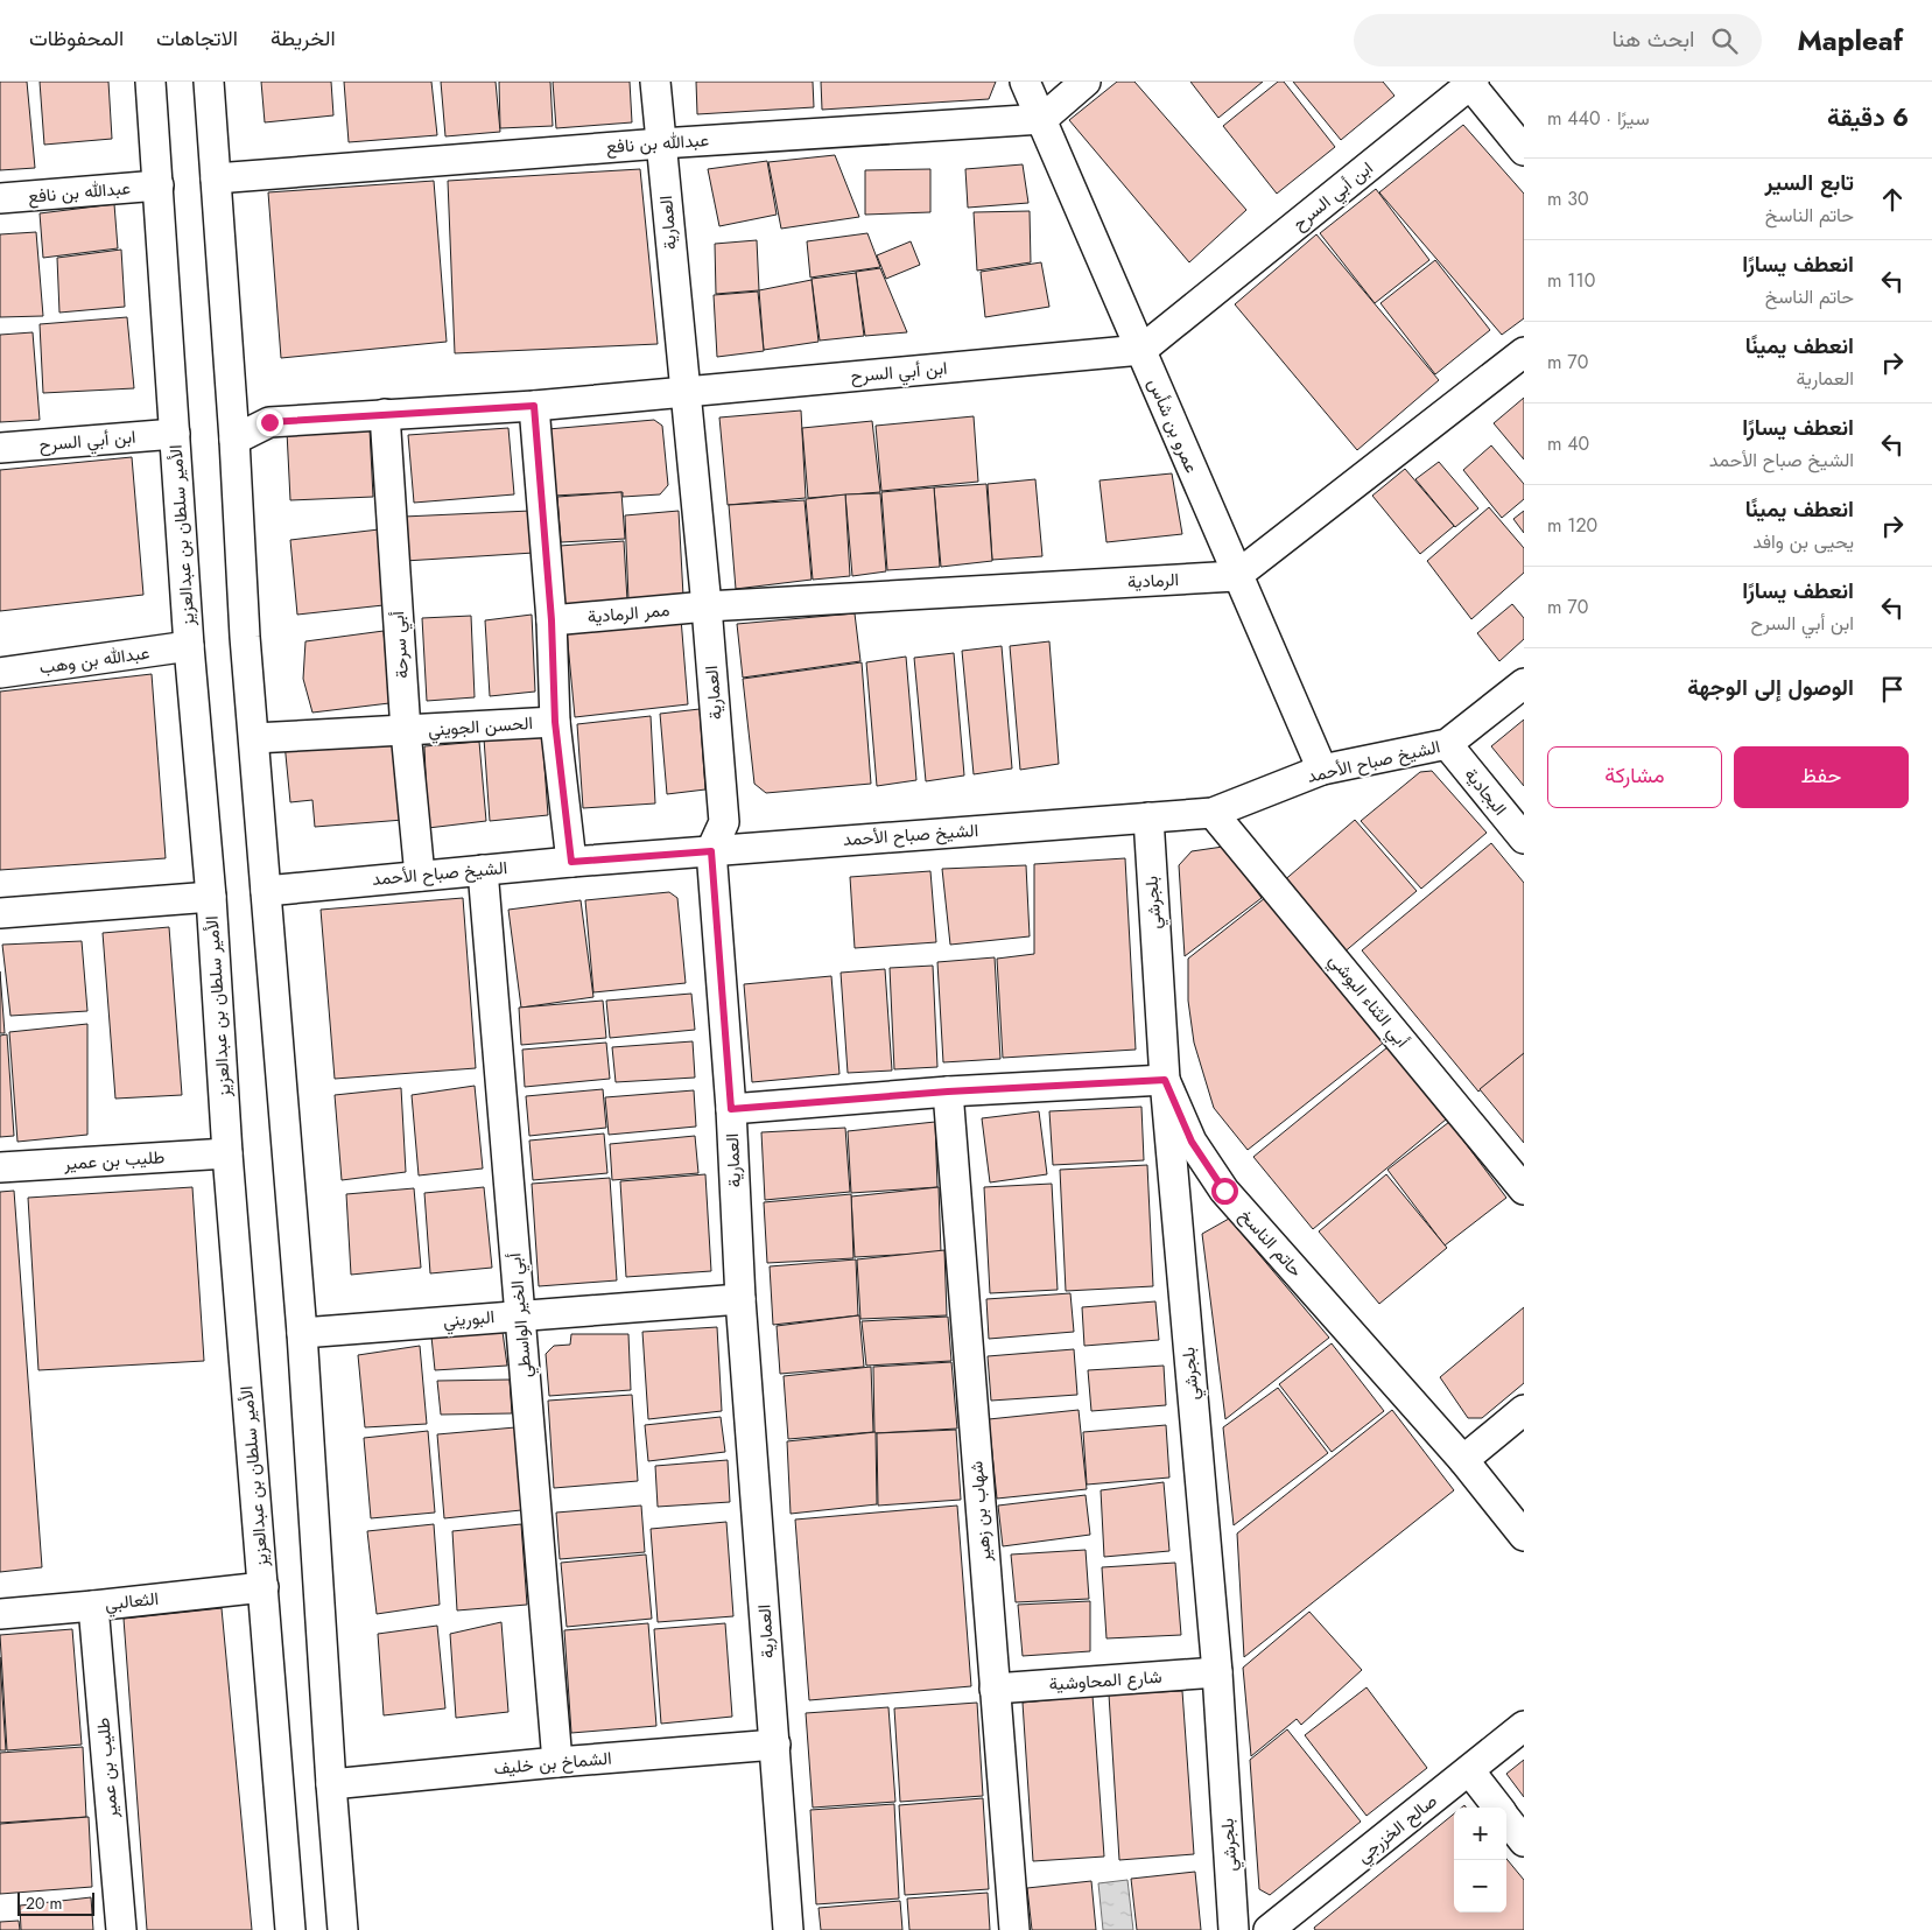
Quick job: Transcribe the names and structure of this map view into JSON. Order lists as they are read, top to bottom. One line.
{"streets":{"street":["عبدالله بن نافع","ابن أبي السرح","العمارية","عمرو بن شأس","الأمير سلطان بن عبدالعزيز","الرمادية","ممر الرمادية","أبي سرحة","عبدالله بن وهب","الحسن الجويني","الشيخ صباح الأحمد","البجادية","بلجرشي","أبي الثناء البوشي","طليب بن عمير","حاتم الناسخ","أبي الخير الواسطي","البوريني","شهاب بن زهير","الثعالبي","شارع المحاوشية","الشماخ بن خليف","صالح الخزرجي"]},"crossings":[["عبدالله بن نافع","العمارية"],["عبدالله بن نافع","عمرو بن شأس"],["عبدالله بن نافع","الأمير سلطان بن عبدالعزيز"],["ابن أبي السرح","العمارية"],["ابن أبي السرح","عمرو بن شأس"],["ابن أبي السرح","الأمير سلطان بن عبدالعزيز"],["ابن أبي السرح","أبي سرحة"],["العمارية","الرمادية"],["العمارية","ممر الرمادية"],["العمارية","الشيخ صباح الأحمد"],["العمارية","البوريني"],["العمارية","الشماخ بن خليف"],["عمرو بن شأس","الرمادية"],["عمرو بن شأس","الشيخ صباح الأحمد"],["الأمير سلطان بن عبدالعزيز","عبدالله بن وهب"],["الأمير سلطان بن عبدالعزيز","طليب بن عمير"],["الأمير سلطان بن عبدالعزيز","الثعالبي"],["الرمادية","ممر الرمادية"],["أبي سرحة","الحسن الجويني"],["أبي سرحة","الشيخ صباح الأحمد"],["الشيخ صباح الأحمد","البجادية"],["الشيخ صباح الأحمد","بلجرشي"],["الشيخ صباح الأحمد","أبي الثناء البوشي"],["الشيخ صباح الأحمد","أبي الخير الواسطي"],["بلجرشي","حاتم الناسخ"],["بلجرشي","شارع المحاوشية"],["طليب بن عمير","الثعالبي"],["أبي الخير الواسطي","البوريني"],["أبي الخير الواسطي","الشماخ بن خليف"],["شهاب بن زهير","شارع المحاوشية"]],"scale_bar":"20 m","page":{"header":"Mapleaf","search":"ابحث هنا","nav":["الخريطة","الاتجاهات","المحفوظات"],"heading":["6 دقيقة","سيرًا · 440 m"],"list":[["تابع السير","حاتم الناسخ","30 m"],["انعطف يسارًا","حاتم الناسخ","110 m"],["انعطف يمينًا","العمارية","70 m"],["انعطف يسارًا","الشيخ صباح الأحمد","40 m"],["انعطف يمينًا","يحيى بن وافد","120 m"],["انعطف يسارًا","ابن أبي السرح","70 m"],"الوصول إلى الوجهة"],"buttons":["حفظ","مشاركة"],"map_buttons":["+","−"],"scale":"20 m"}}
